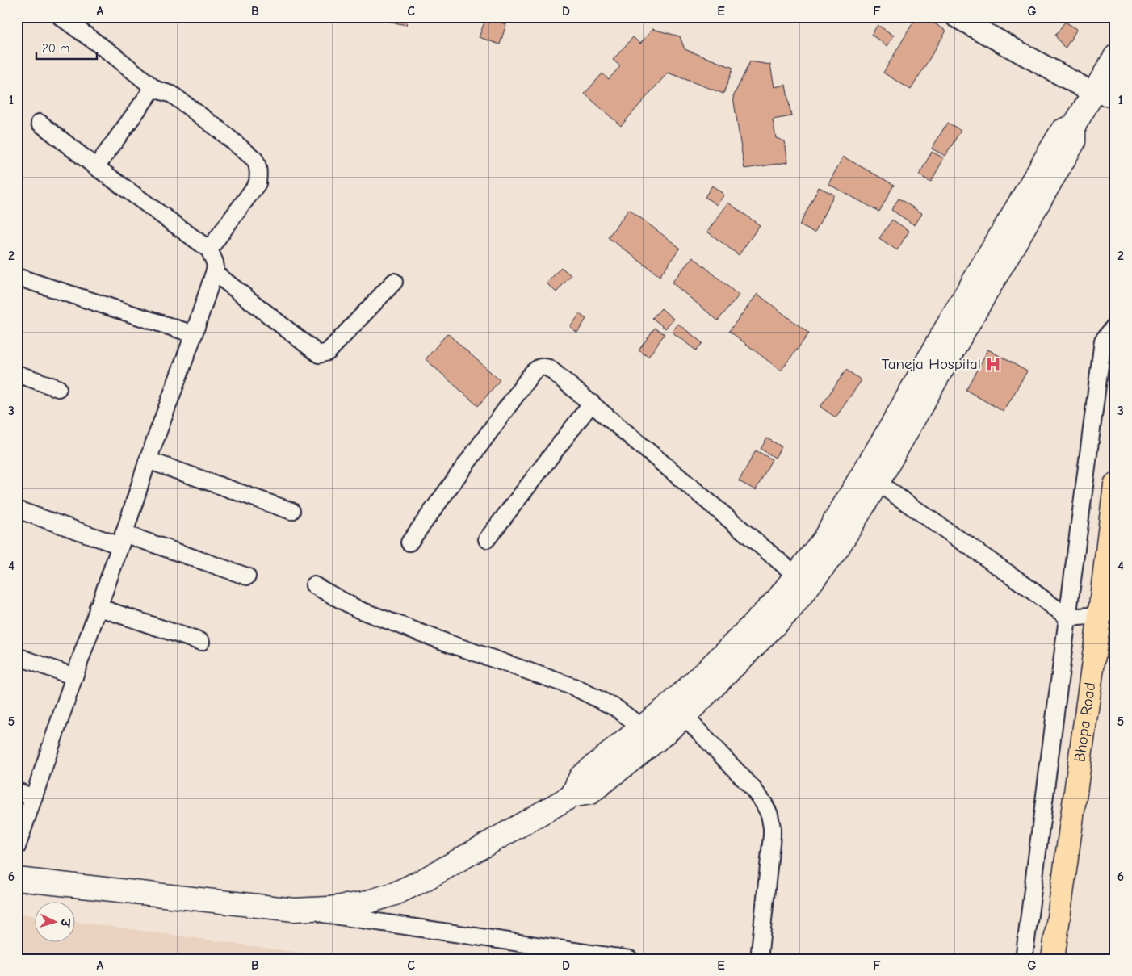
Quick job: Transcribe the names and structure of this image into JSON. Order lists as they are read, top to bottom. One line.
{"streets":{"main road":["Bhopa Road"]},"places":{"hospital":["Taneja Hospital"]},"scale_bar":"20 m","north":"right","grid":{"columns":["A","B","C","D","E","F","G"],"rows":["1","2","3","4","5","6"]}}
